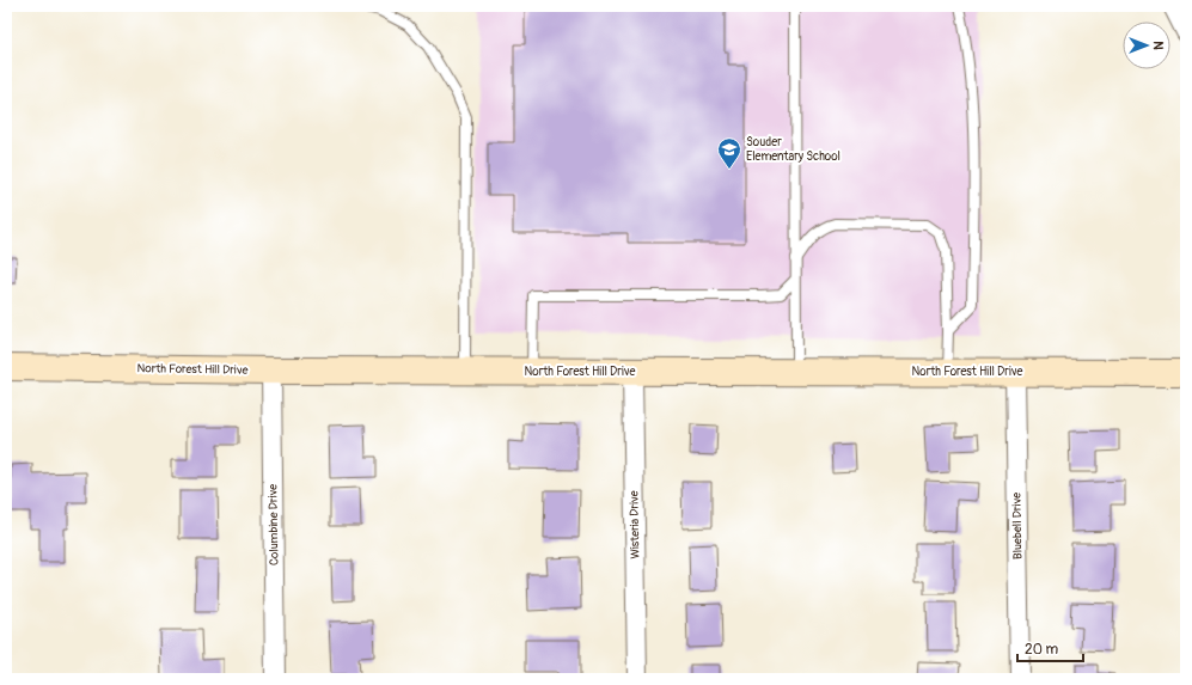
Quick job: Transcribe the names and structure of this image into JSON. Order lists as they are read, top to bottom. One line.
{"streets":{"main road":["North Forest Hill Drive"],"street":["Columbine Drive","Wisteria Drive","Bluebell Drive"]},"crossings":[["North Forest Hill Drive","Columbine Drive"],["North Forest Hill Drive","Wisteria Drive"],["North Forest Hill Drive","Bluebell Drive"]],"places":{"school or university":["Souder Elementary School"]},"scale_bar":"20 m","north":"right"}
